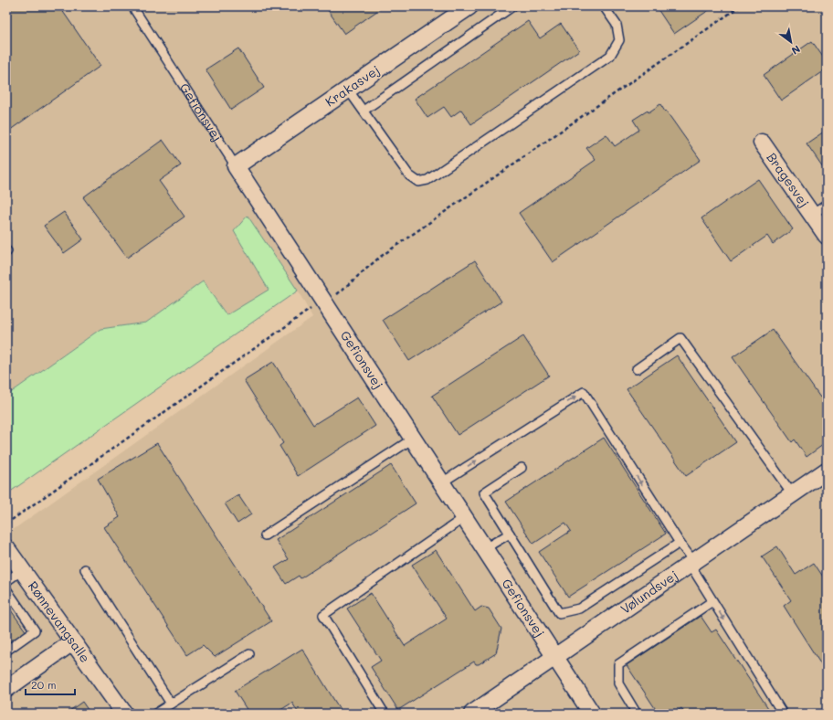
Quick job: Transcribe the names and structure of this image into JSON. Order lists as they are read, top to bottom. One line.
{"streets":{"street":["Krakasvej","Gefionsvej","Bragesvej","Vølundsvej","Rønnevangsalle"]},"crossings":[["Krakasvej","Gefionsvej"],["Gefionsvej","Vølundsvej"]],"scale_bar":"20 m","north":"bottom right"}
